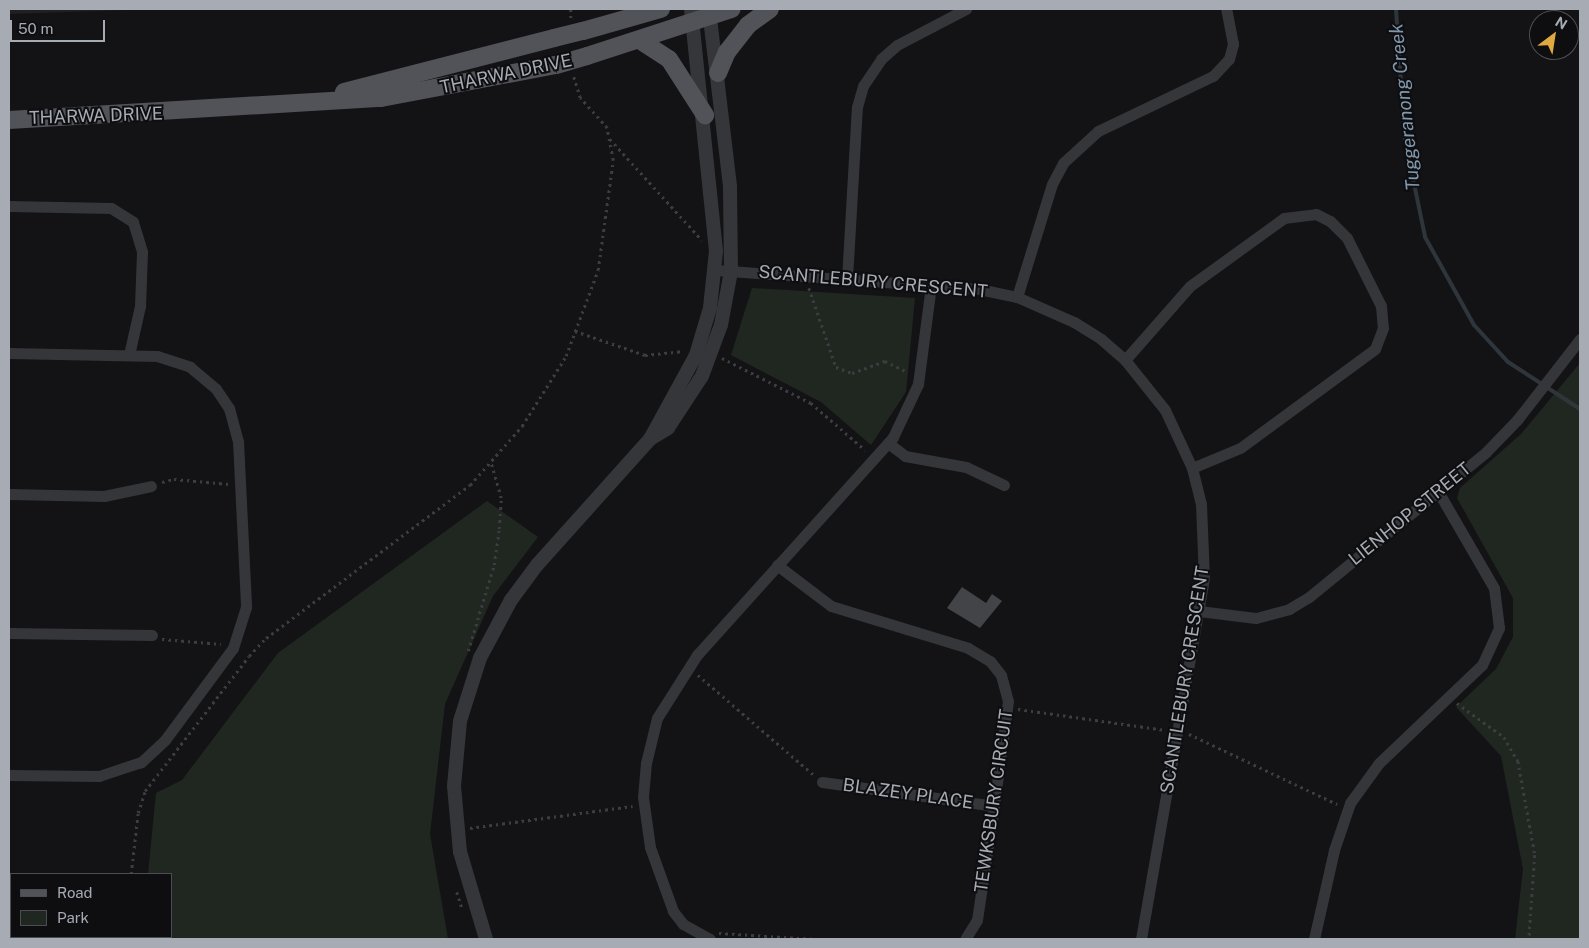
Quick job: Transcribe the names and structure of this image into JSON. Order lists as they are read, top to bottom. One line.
{"streets":{"main road":["THARWA DRIVE"],"street":["SCANTLEBURY CRESCENT","LIENHOP STREET","BLAZEY PLACE","TEWKSBURY CIRCUIT"]},"crossings":[["SCANTLEBURY CRESCENT","LIENHOP STREET"],["BLAZEY PLACE","TEWKSBURY CIRCUIT"]],"water":["Tuggeranong Creek"],"legend":["Road","Park"],"scale_bar":"50 m","north":"top right"}
